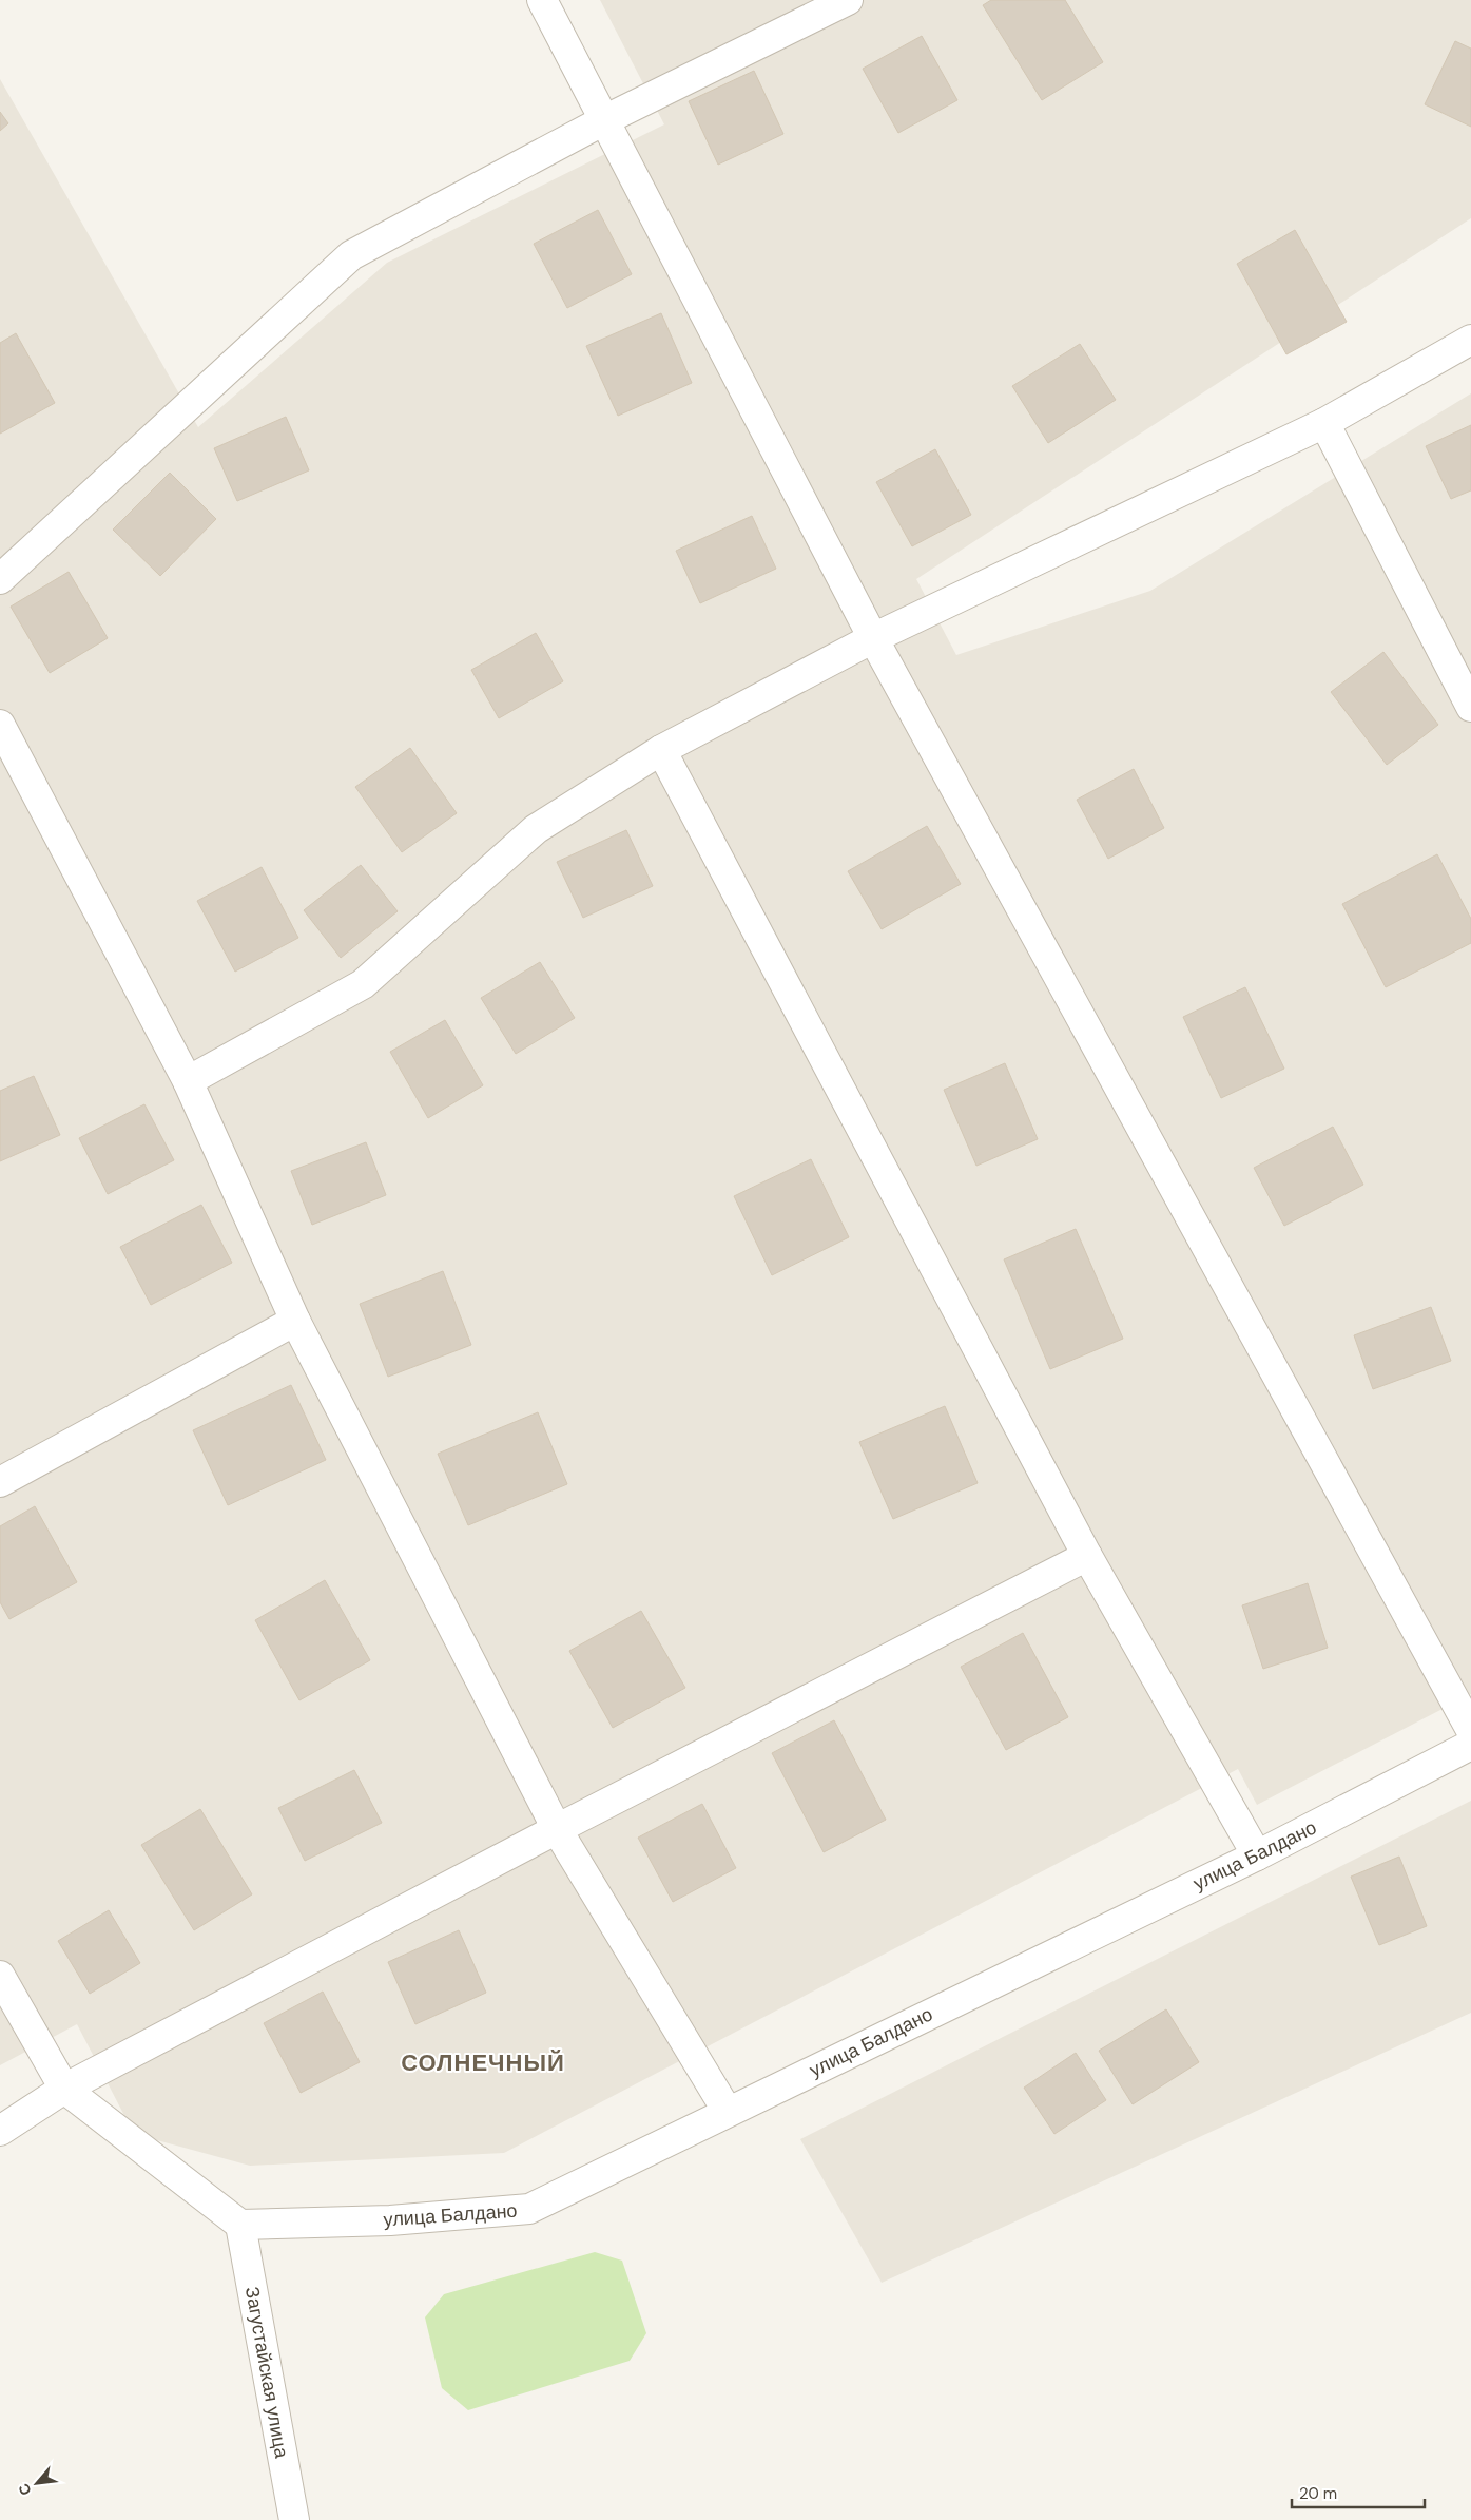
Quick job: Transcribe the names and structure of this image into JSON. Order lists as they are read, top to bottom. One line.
{"streets":{"street":["улица Балдано","Загустайская улица"]},"crossings":[["улица Балдано","Загустайская улица"]],"districts":["СОЛНЕЧНЫЙ"],"scale_bar":"20 m","north":"bottom left"}
